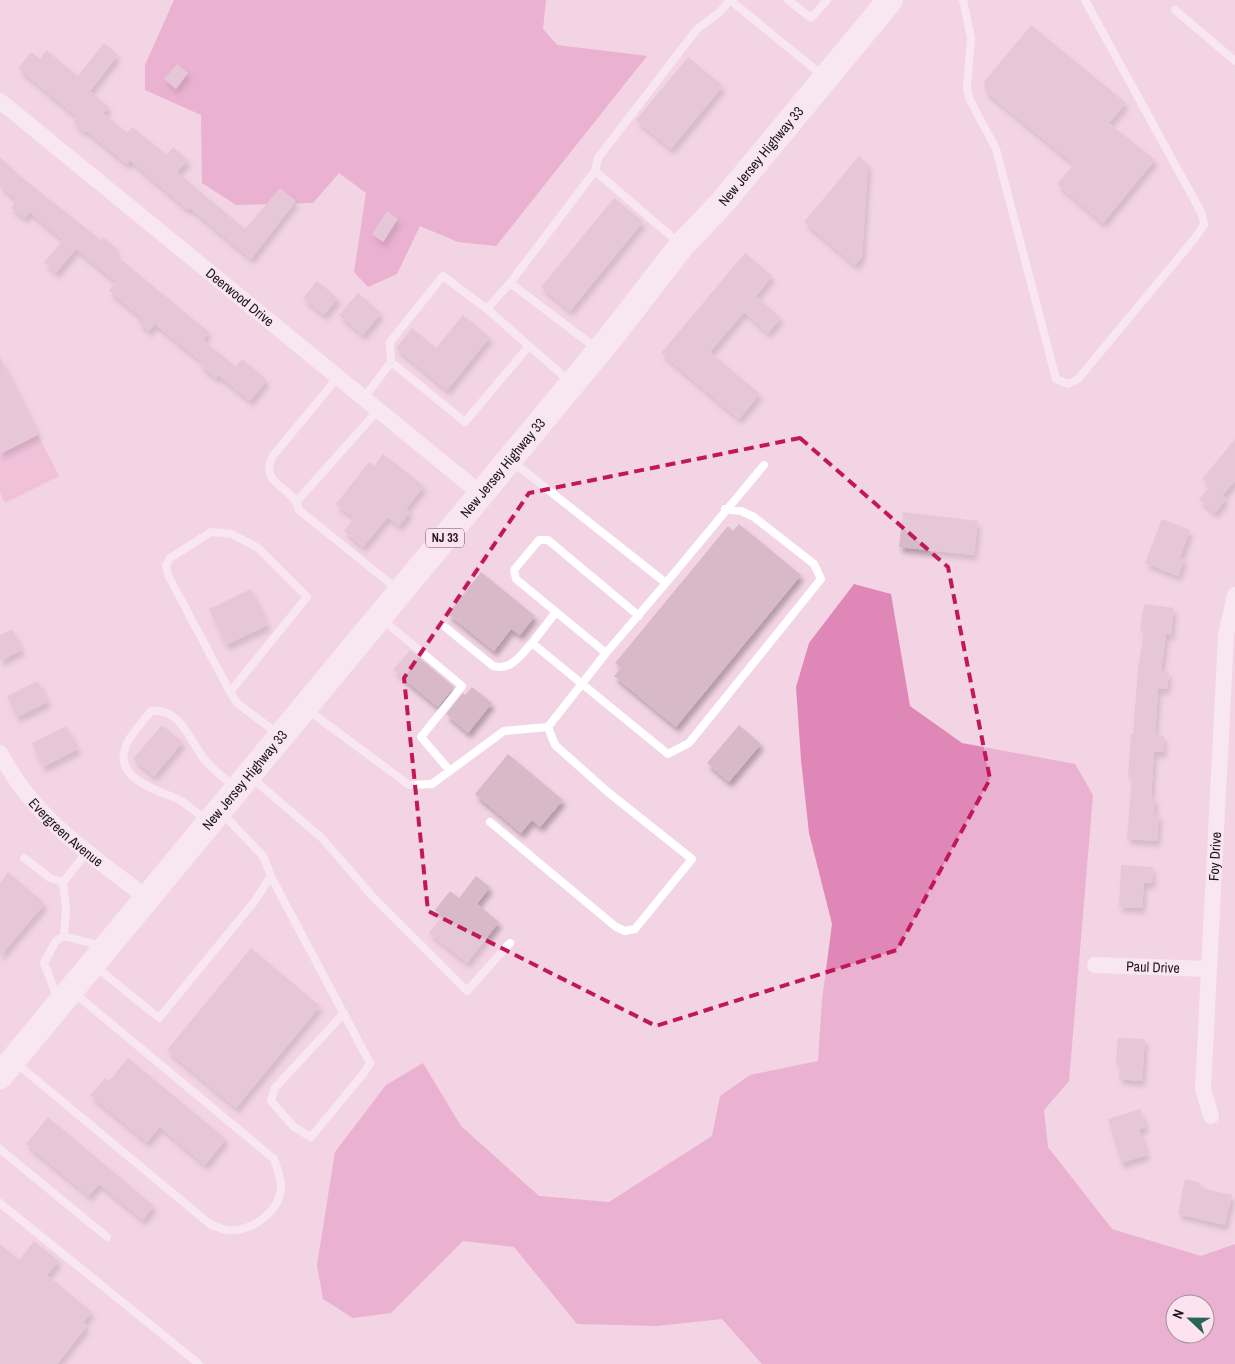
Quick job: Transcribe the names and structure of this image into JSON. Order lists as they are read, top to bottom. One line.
{"streets":{"main road":["New Jersey Highway 33","NJ 33"],"street":["Deerwood Drive","Evergreen Avenue","Foy Drive","Paul Drive"]},"crossings":[["New Jersey Highway 33","Deerwood Drive"],["New Jersey Highway 33","Evergreen Avenue"],["Foy Drive","Paul Drive"]],"north":"left"}
